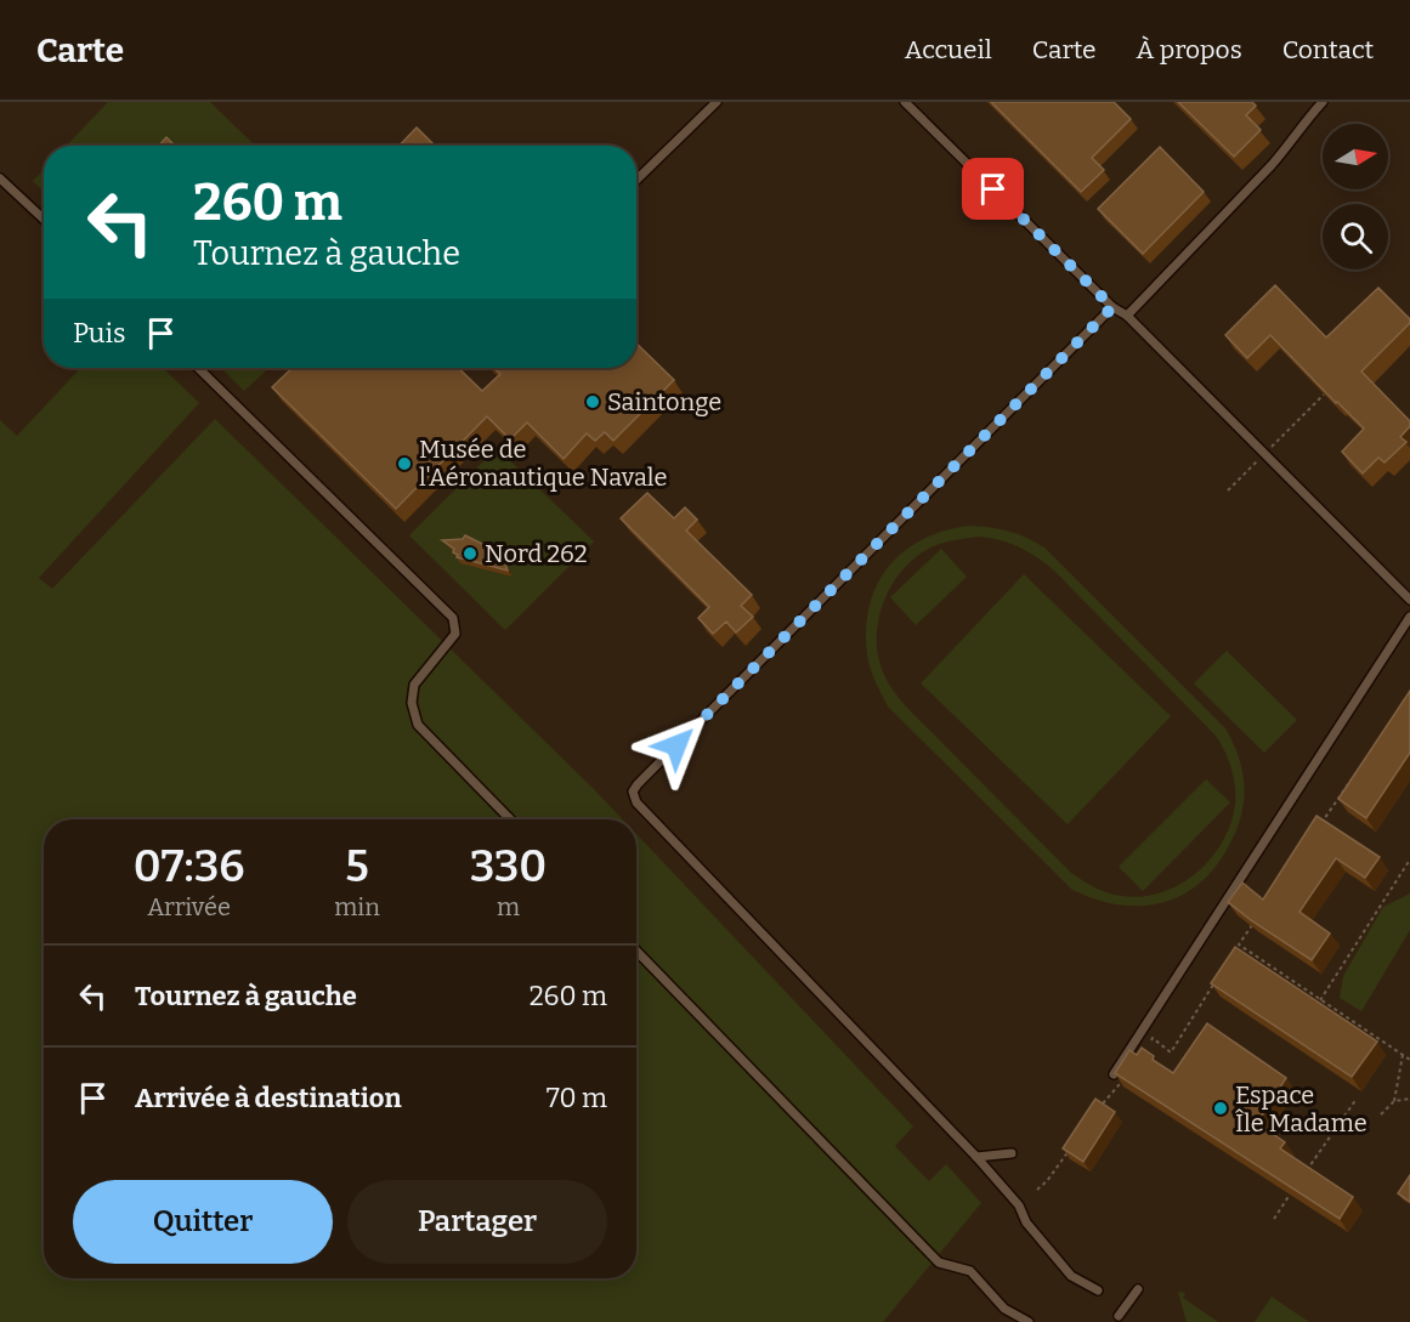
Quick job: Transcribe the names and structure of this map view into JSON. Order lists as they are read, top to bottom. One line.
{"places":["Saintonge","Musée de l'Aéronautique Navale","Nord 262","Espace Île Madame"],"north":"right","page":{"header":"Carte","nav":["Accueil","Carte","À propos","Contact"],"turn":["260 m","Tournez à gauche"],"then":"Puis","eta":["07:36","Arrivée","5","min","330","m"],"list":[{"name":"Tournez à gauche","value":"260 m"},{"name":"Arrivée à destination","value":"70 m"}],"buttons":["Quitter","Partager"]}}
